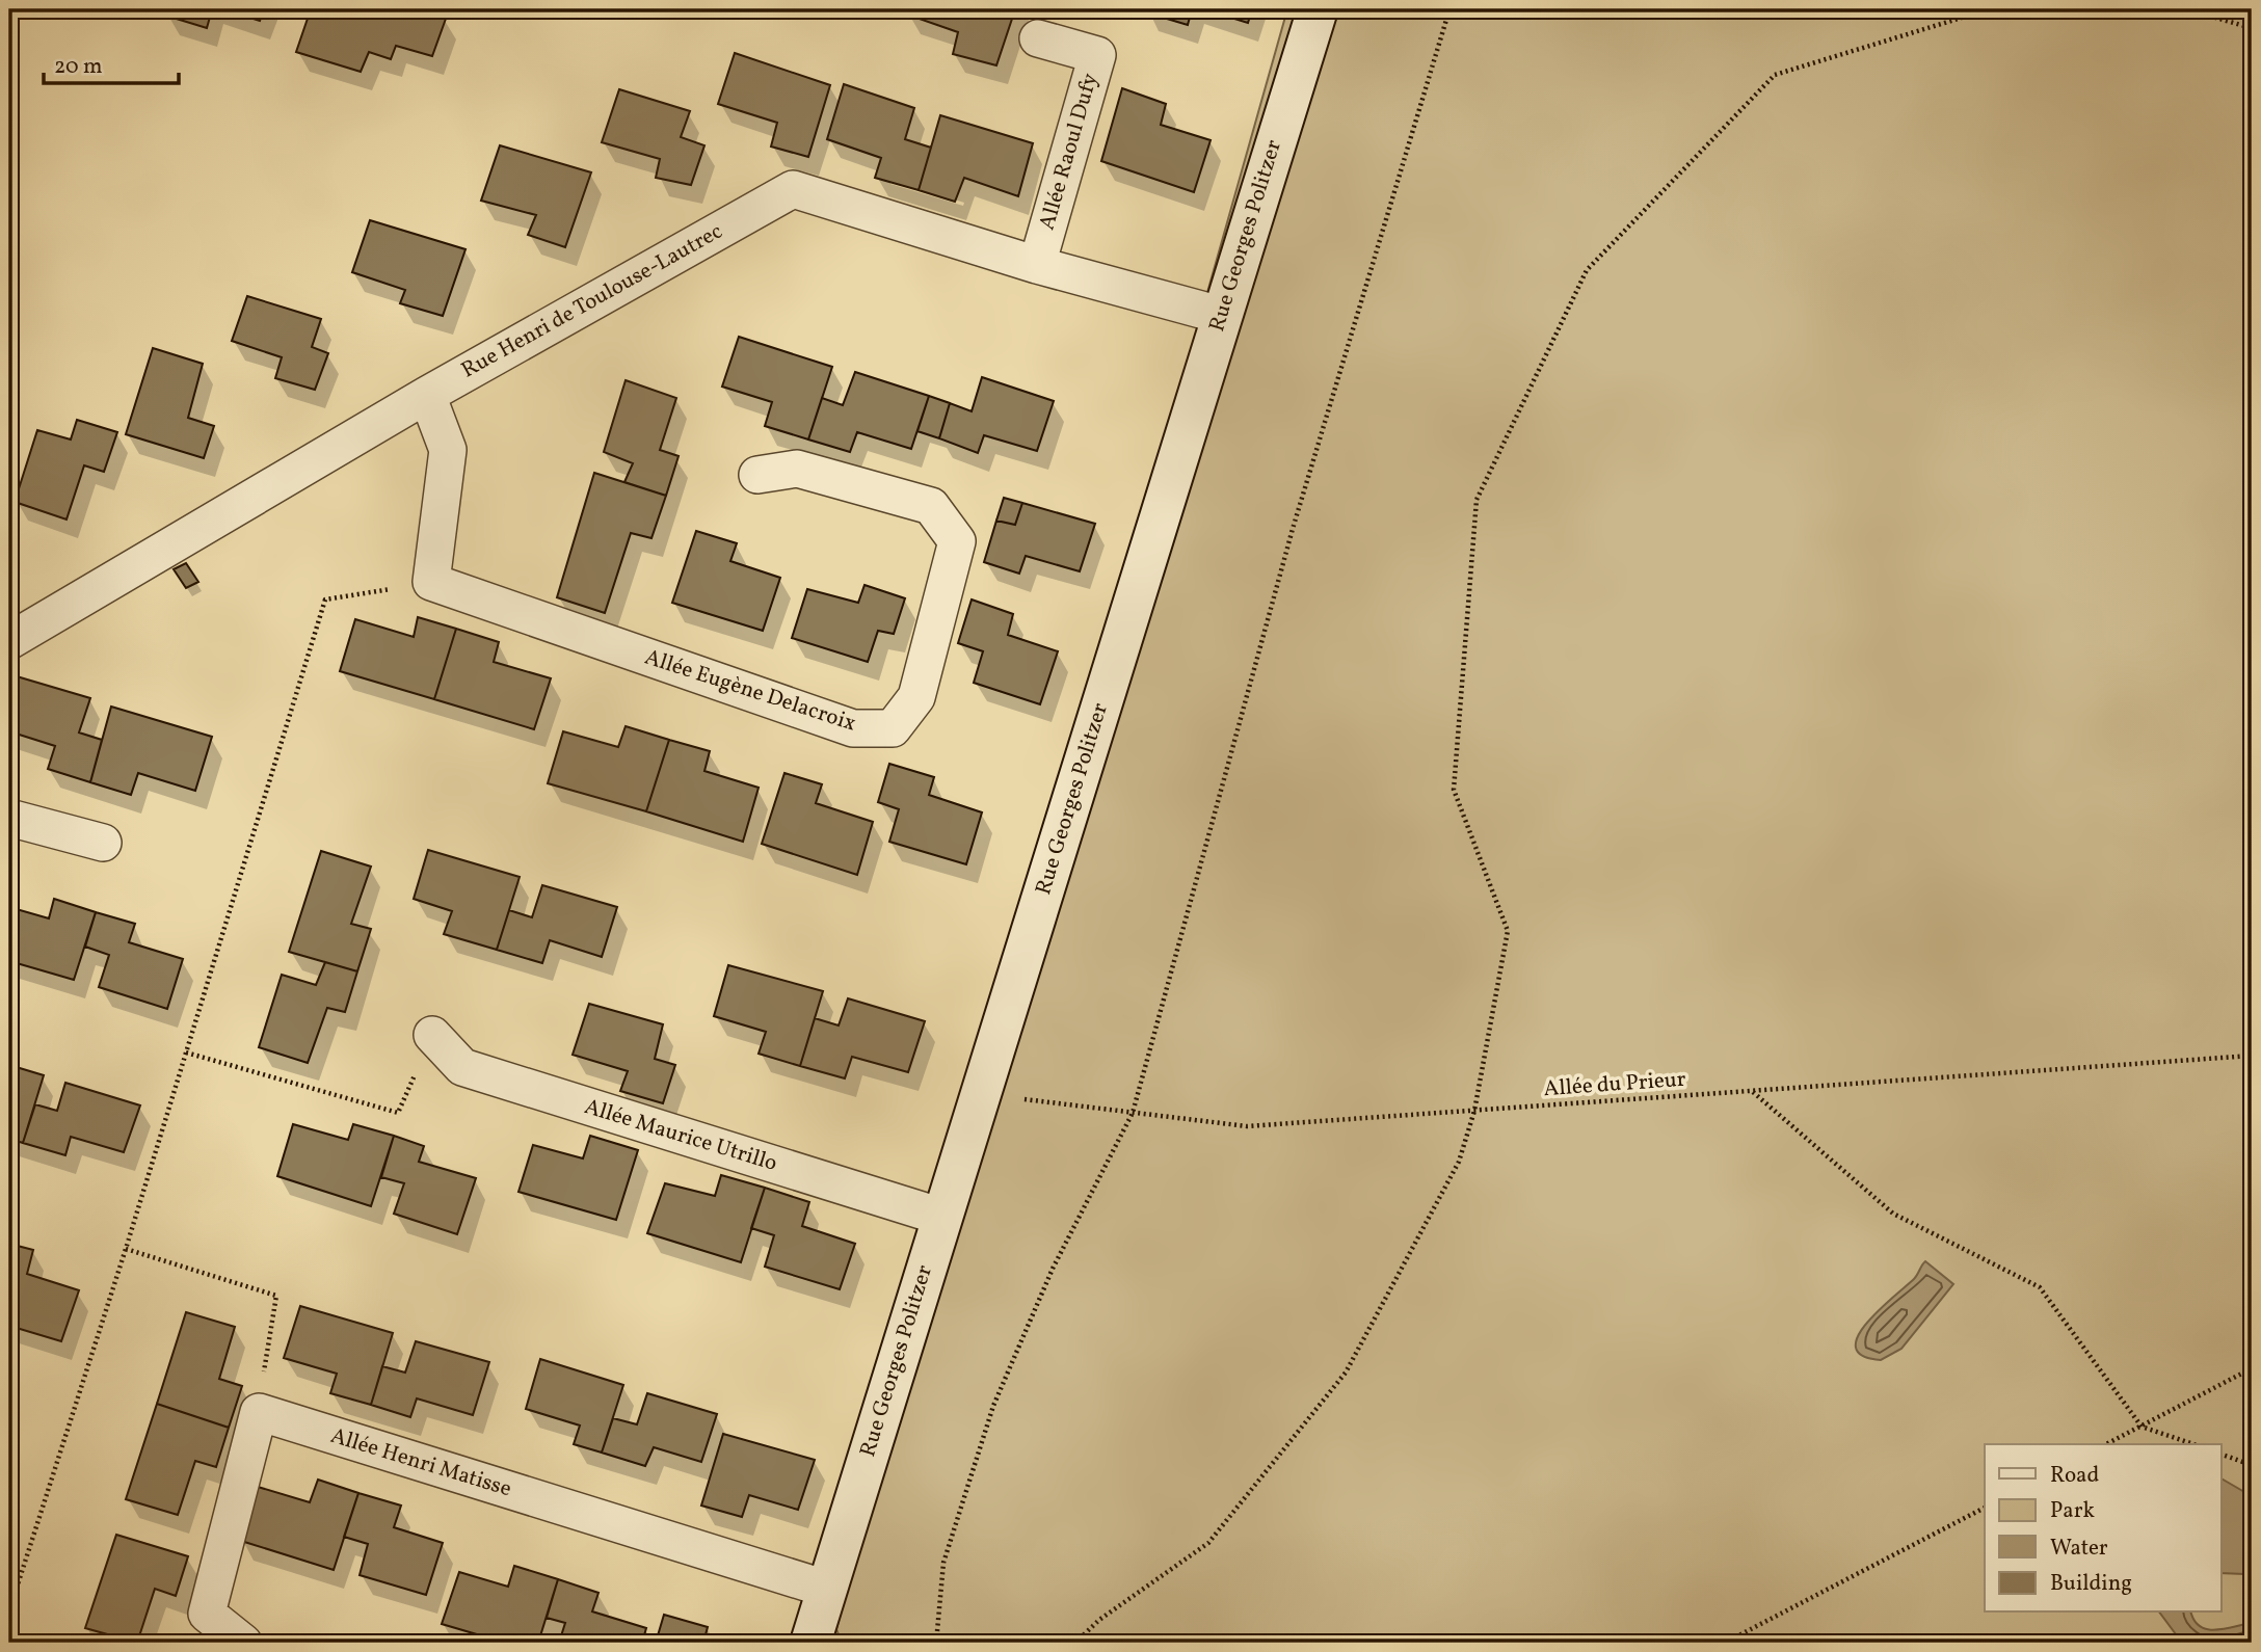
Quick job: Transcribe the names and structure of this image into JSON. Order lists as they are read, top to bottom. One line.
{"streets":{"street":["Allée Raoul Dufy","Rue Georges Politzer","Rue Henri de Toulouse-Lautrec","Allée Eugène Delacroix","Allée Maurice Utrillo","Allée Henri Matisse"],"path":["Allée du Prieur"]},"crossings":[["Allée Raoul Dufy","Rue Henri de Toulouse-Lautrec"],["Rue Georges Politzer","Rue Henri de Toulouse-Lautrec"],["Rue Georges Politzer","Allée du Prieur"],["Rue Georges Politzer","Allée Maurice Utrillo"],["Rue Georges Politzer","Allée Henri Matisse"]],"legend":["Road","Park","Water","Building"],"scale_bar":"20 m"}
